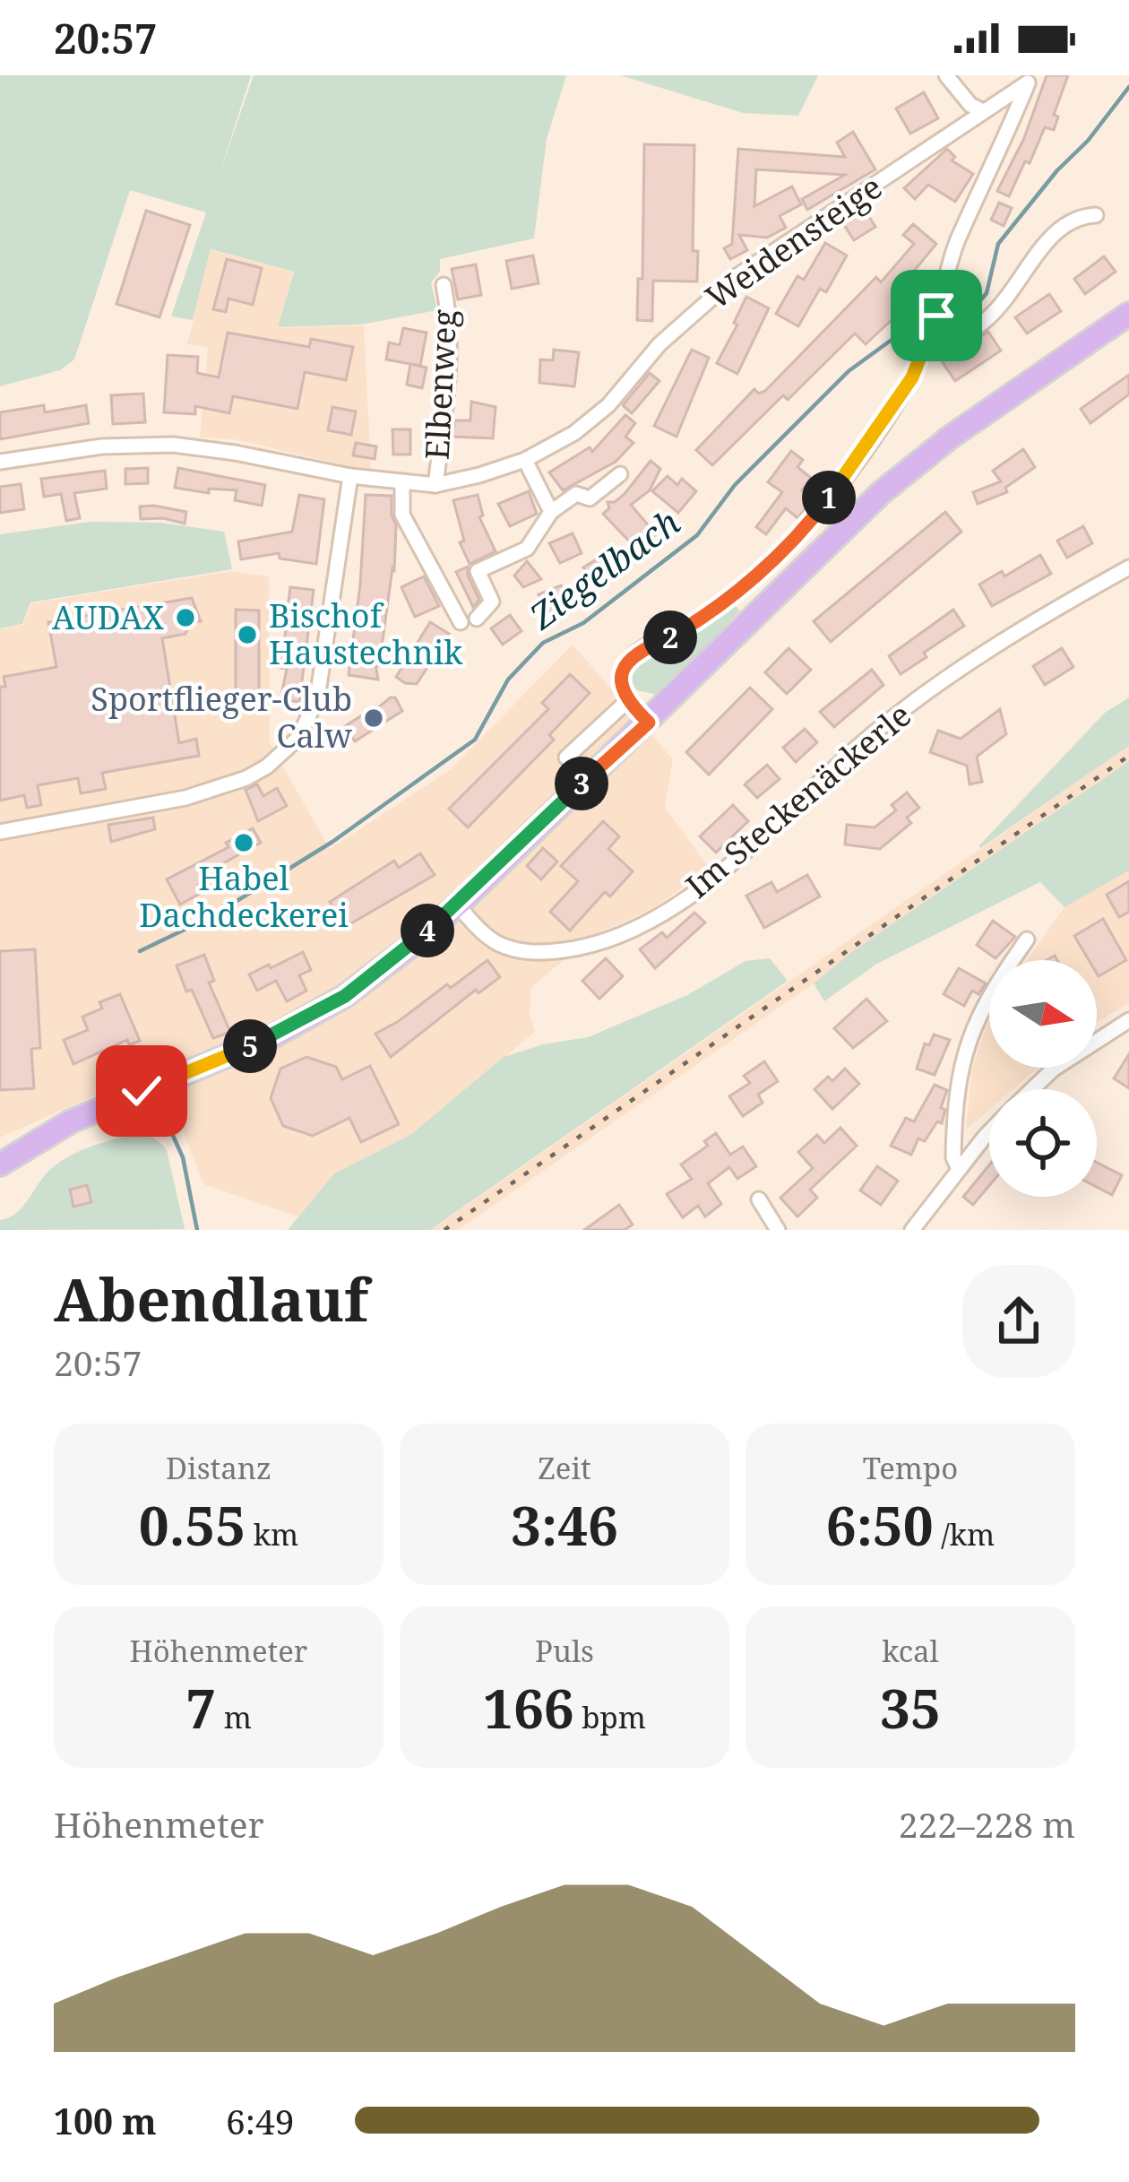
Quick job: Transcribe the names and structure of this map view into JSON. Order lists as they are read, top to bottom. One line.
{"streets":{"street":["Weidensteige","Elbenweg","Im Steckenäckerle"]},"crossings":[["Weidensteige","Elbenweg"]],"water":["Ziegelbach"],"places":["AUDAX","Bischof Haustechnik","Sportflieger-Club Calw","Habel Dachdeckerei"],"north":"right","page":{"status":"20:57","pins":["1","2","3","4","5"],"heading":["Abendlauf","20:57"],"stats":[["Distanz","0.55 km"],["Zeit","3:46"],["Tempo","6:50 /km"],["Höhenmeter","7 m"],["Puls","166 bpm"],["kcal","35"]],"chart":["Höhenmeter","222–228 m"],"list":[{"name":"100 m","note":"6:49"}]}}
